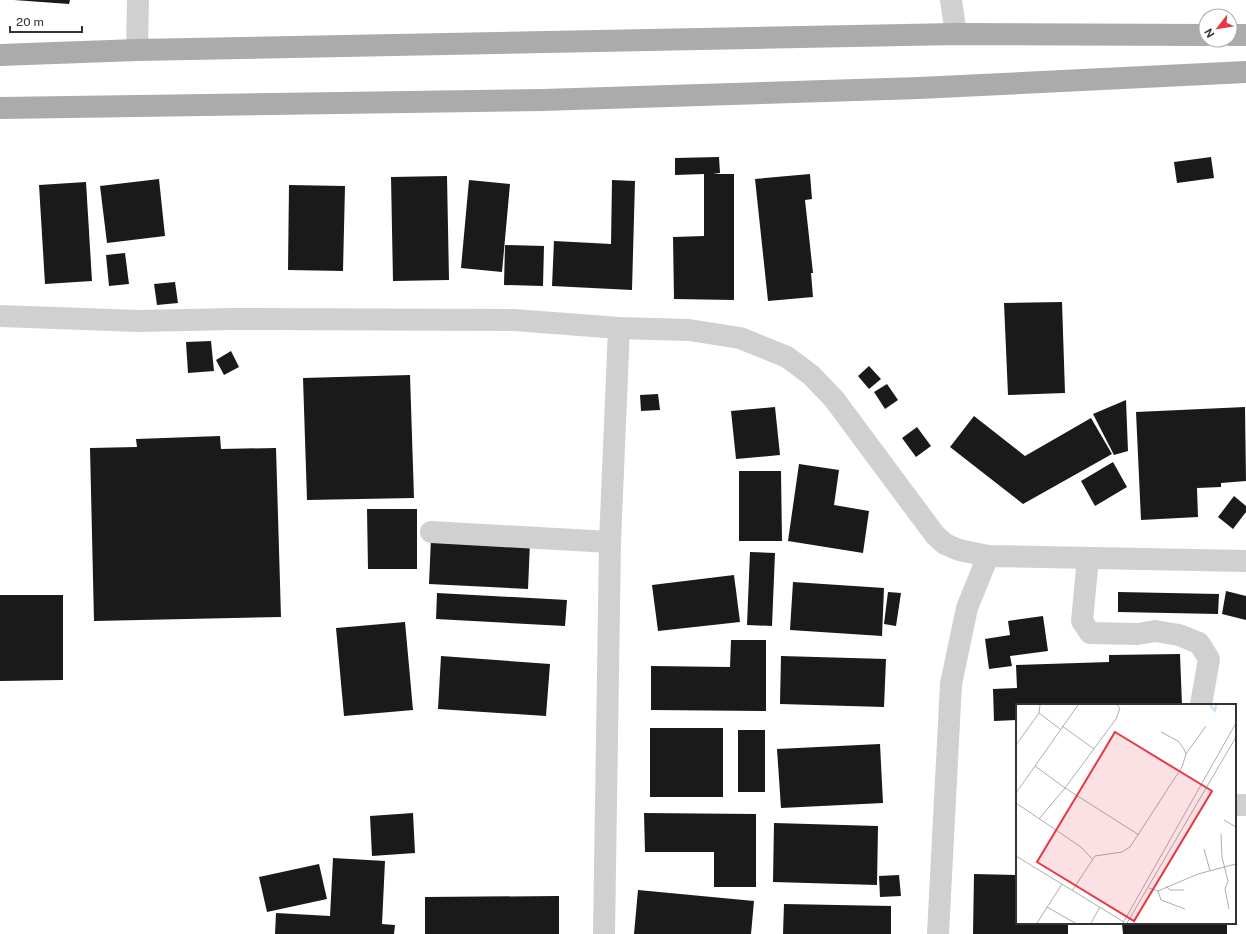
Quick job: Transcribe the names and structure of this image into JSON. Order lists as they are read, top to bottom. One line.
{"scale_bar":"20 m","north":"bottom left"}
